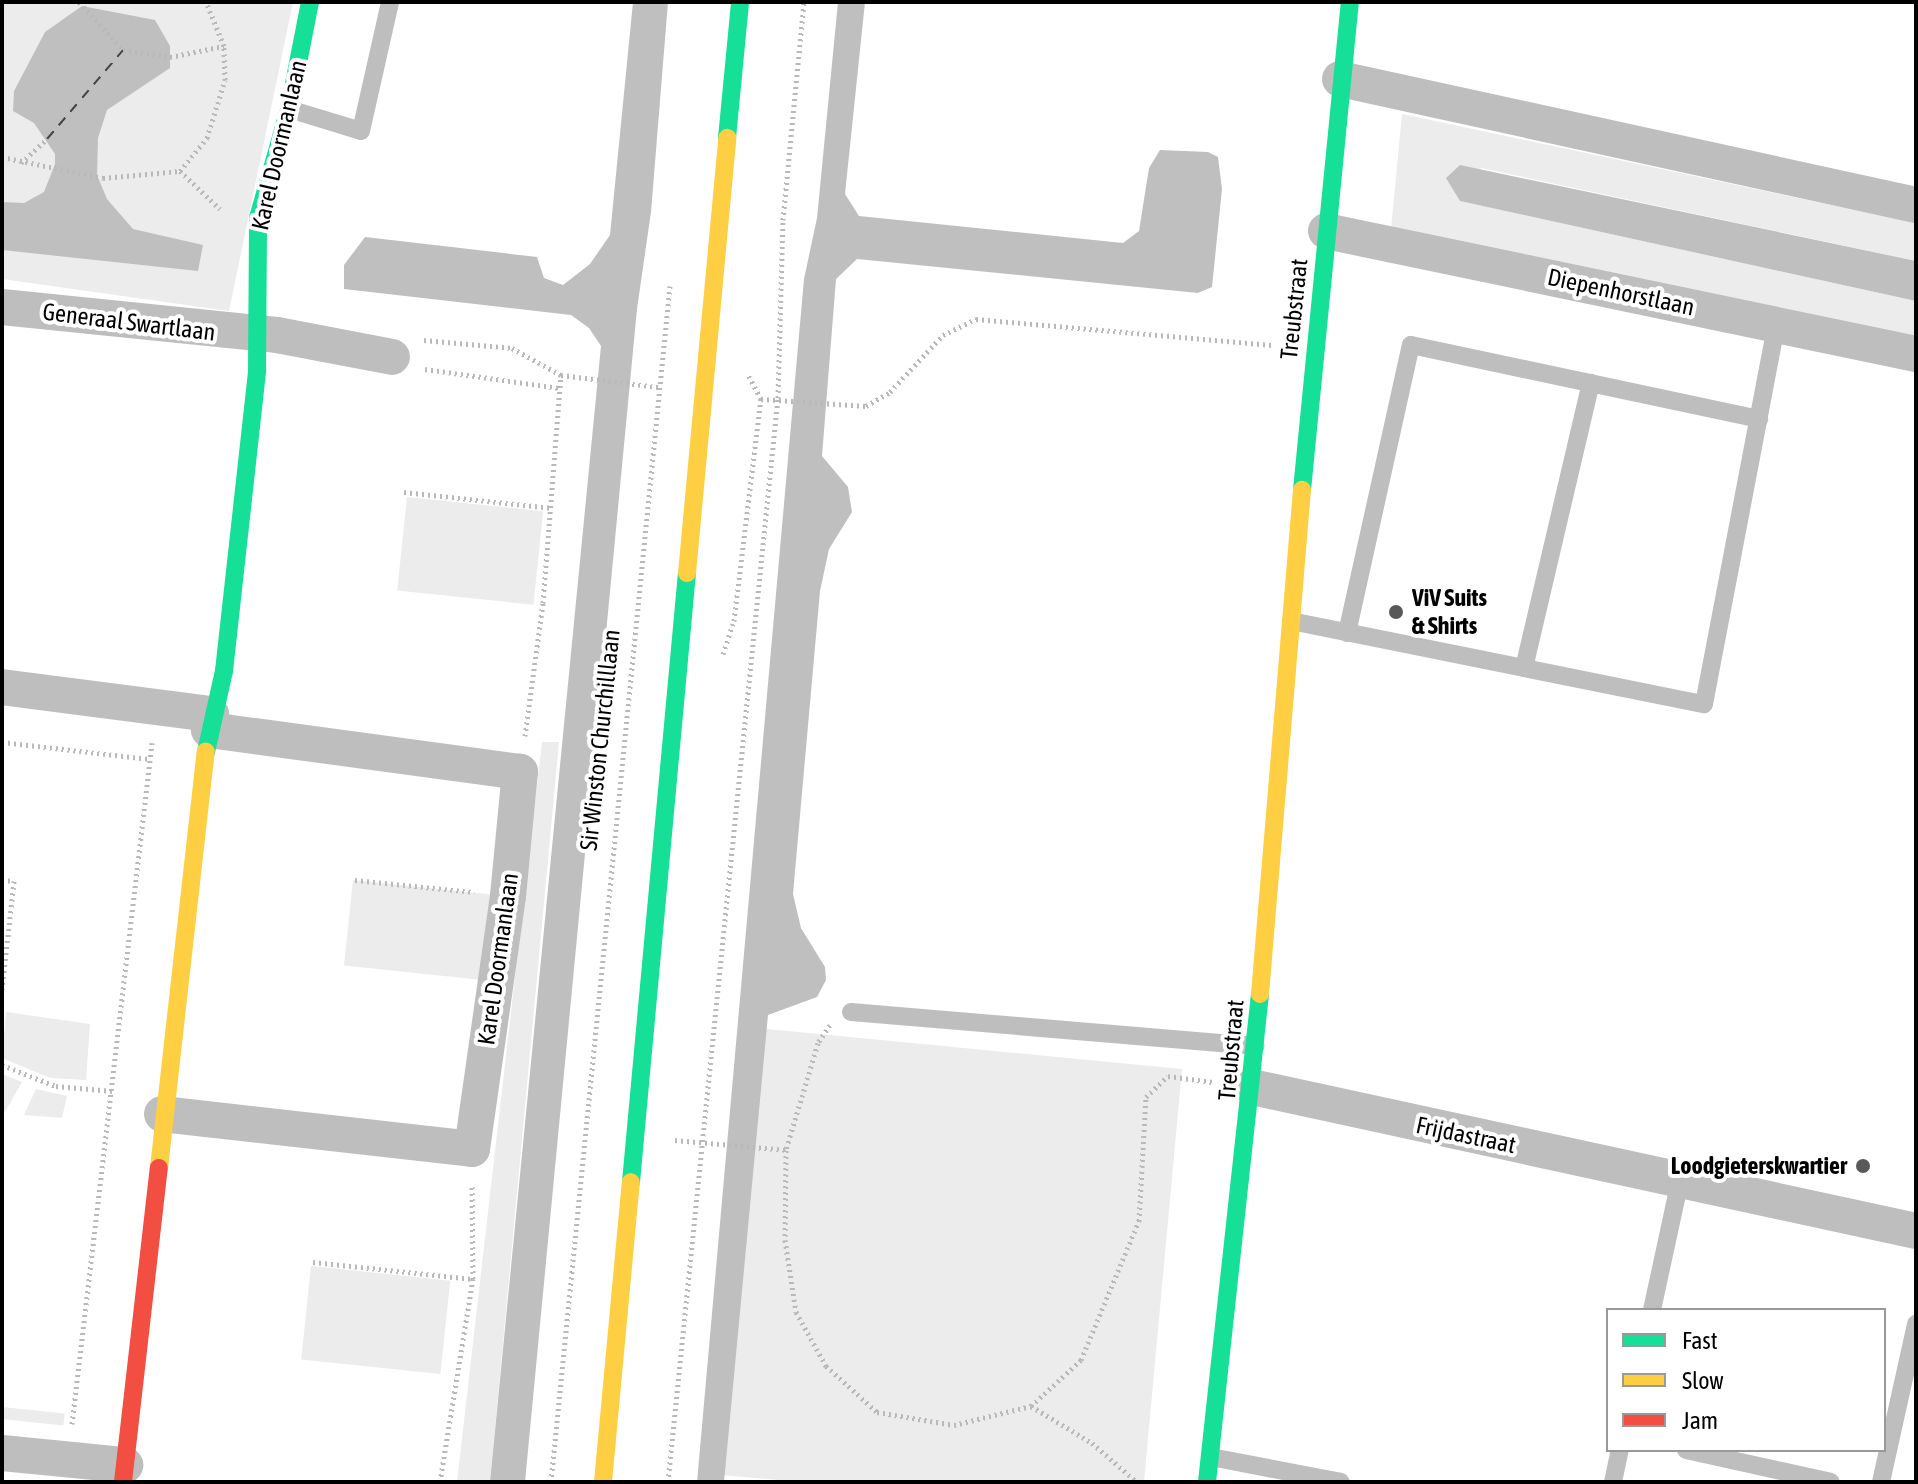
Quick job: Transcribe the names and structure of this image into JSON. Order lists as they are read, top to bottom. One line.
{"streets":{"street":["Karel Doormanlaan","Diepenhorstlaan","Treubstraat","Generaal Swartlaan","Frijdastraat"],"path":["Sir Winston Churchilllaan"]},"crossings":[["Karel Doormanlaan","Generaal Swartlaan"],["Diepenhorstlaan","Treubstraat"],["Treubstraat","Frijdastraat"]],"places":["ViV Suits & Shirts","Loodgieterskwartier"],"legend":["Fast","Slow","Jam"]}
